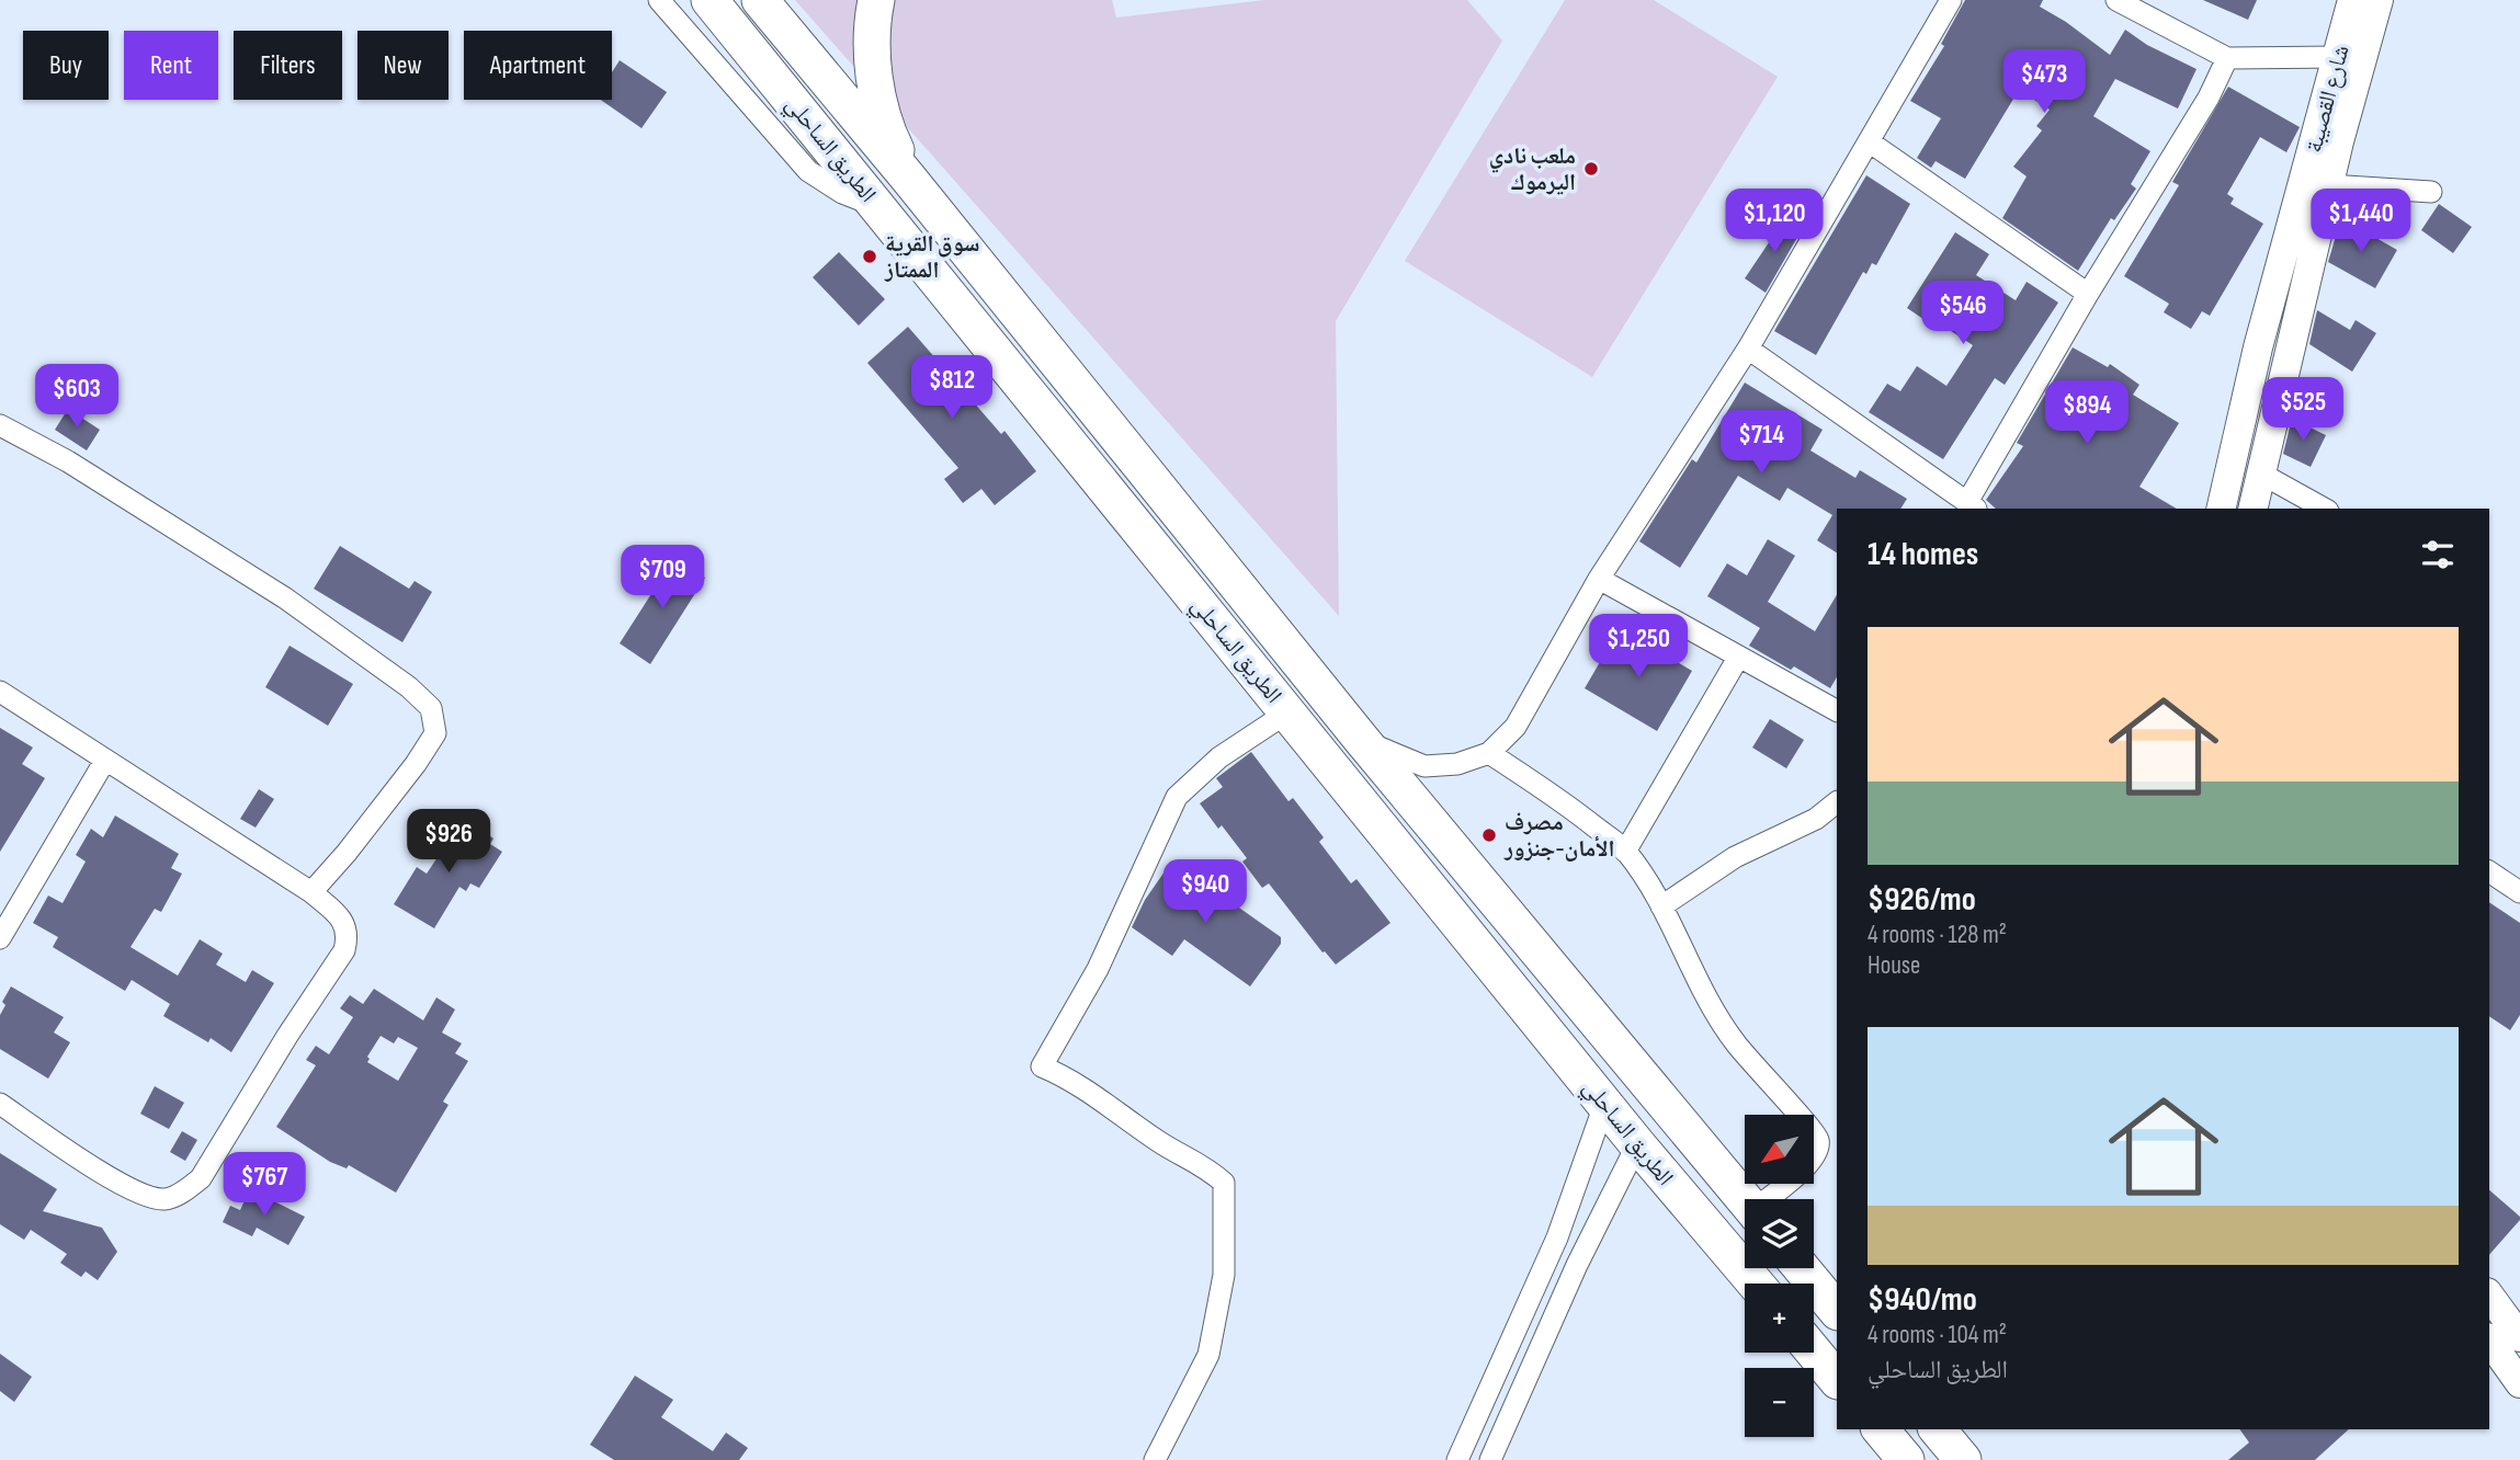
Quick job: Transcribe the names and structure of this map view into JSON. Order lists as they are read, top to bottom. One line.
{"streets":{"highway":["الطريق الساحلي"],"street":["شارع القصيبة"]},"places":["ملعب نادي اليرموك","سوق القرية الممتاز","مصرف الأمان-جنزور"],"north":"bottom left","page":{"chip":["Buy","Rent","Filters","New","Apartment"],"price":["$473","$1,120","$1,440","$546","$812","$603","$525","$894","$714","$709","$1,250","$926","$940","$767"],"heading":"14 homes","list":[{"name":"$926/mo","note":"4 rooms · 128 m² · House"},{"name":"$940/mo","note":"4 rooms · 104 m² · الطريق الساحلي"}],"map_buttons":["+","−"]}}
